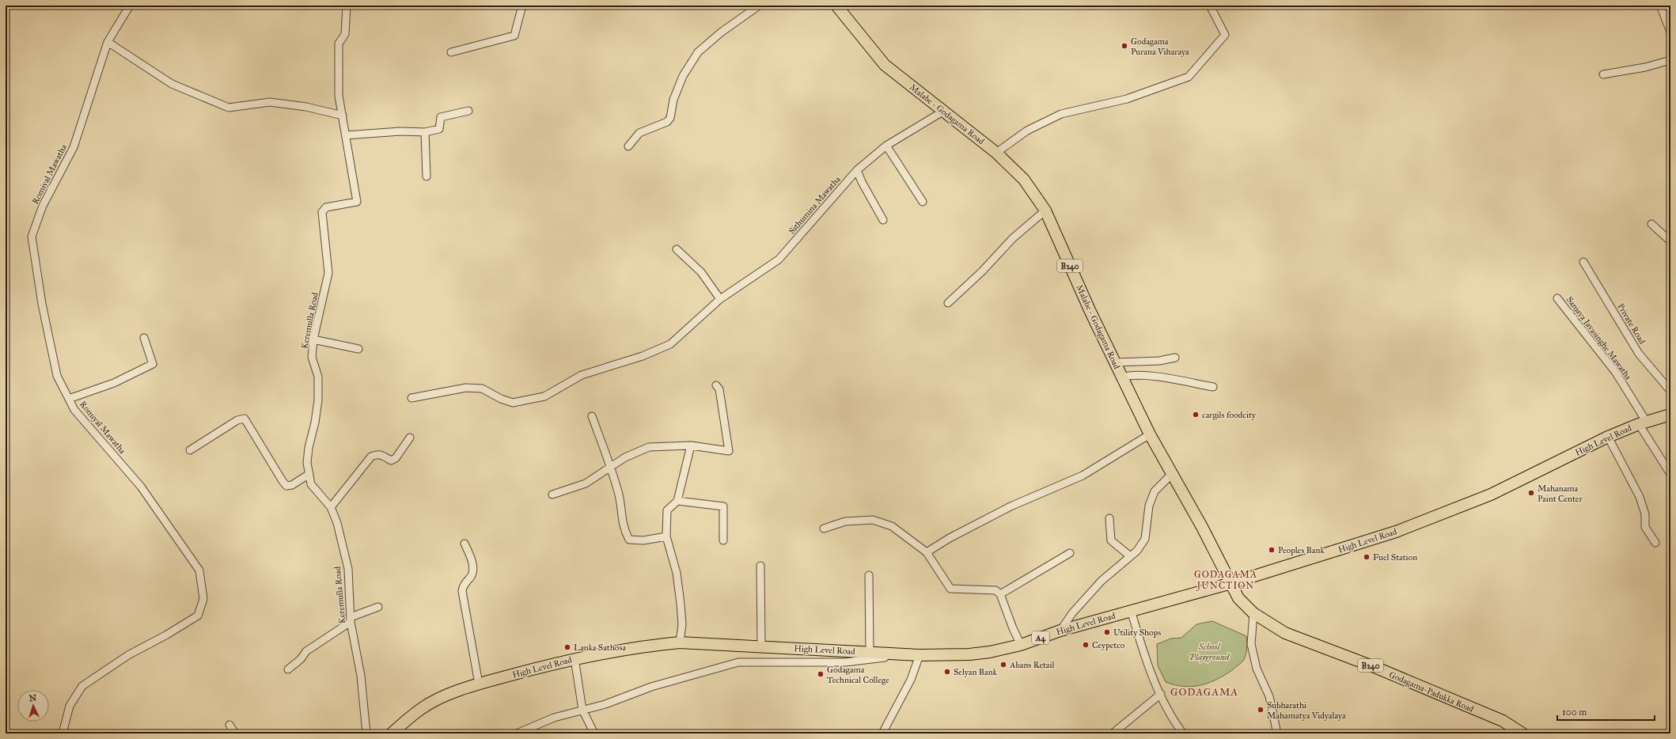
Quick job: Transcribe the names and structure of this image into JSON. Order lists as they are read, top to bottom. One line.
{"streets":{"main road":["Malabe - Godagama Road","B240","High Level Road","A4","Godagama-Padukka Road"],"street":["Romiyal Mawatha","Sithumina Mawatha","Keremulla Road","Private Road","Sanjaya Jayasinghe Mawatha"]},"crossings":[["Malabe - Godagama Road","Sithumina Mawatha"],["Malabe - Godagama Road","High Level Road"],["Malabe - Godagama Road","Godagama-Padukka Road"],["Sanjaya Jayasinghe Mawatha","High Level Road"],["High Level Road","Godagama-Padukka Road"]],"districts":["GODAGAMA JUNCTION","GODAGAMA"],"parks":["School Playground"],"places":["Godagama Purana Viharaya","cargils foodcity","Mahanama Paint Center","Peoples Bank","Fuel Station","Utility Shops","Ceypetco","Lanka Sathosa","Abans Retail","Selyan Bank","Godagama Technical College","Subharathi Mahamatya Vidyalaya"],"scale_bar":"100 m","north":"top"}
